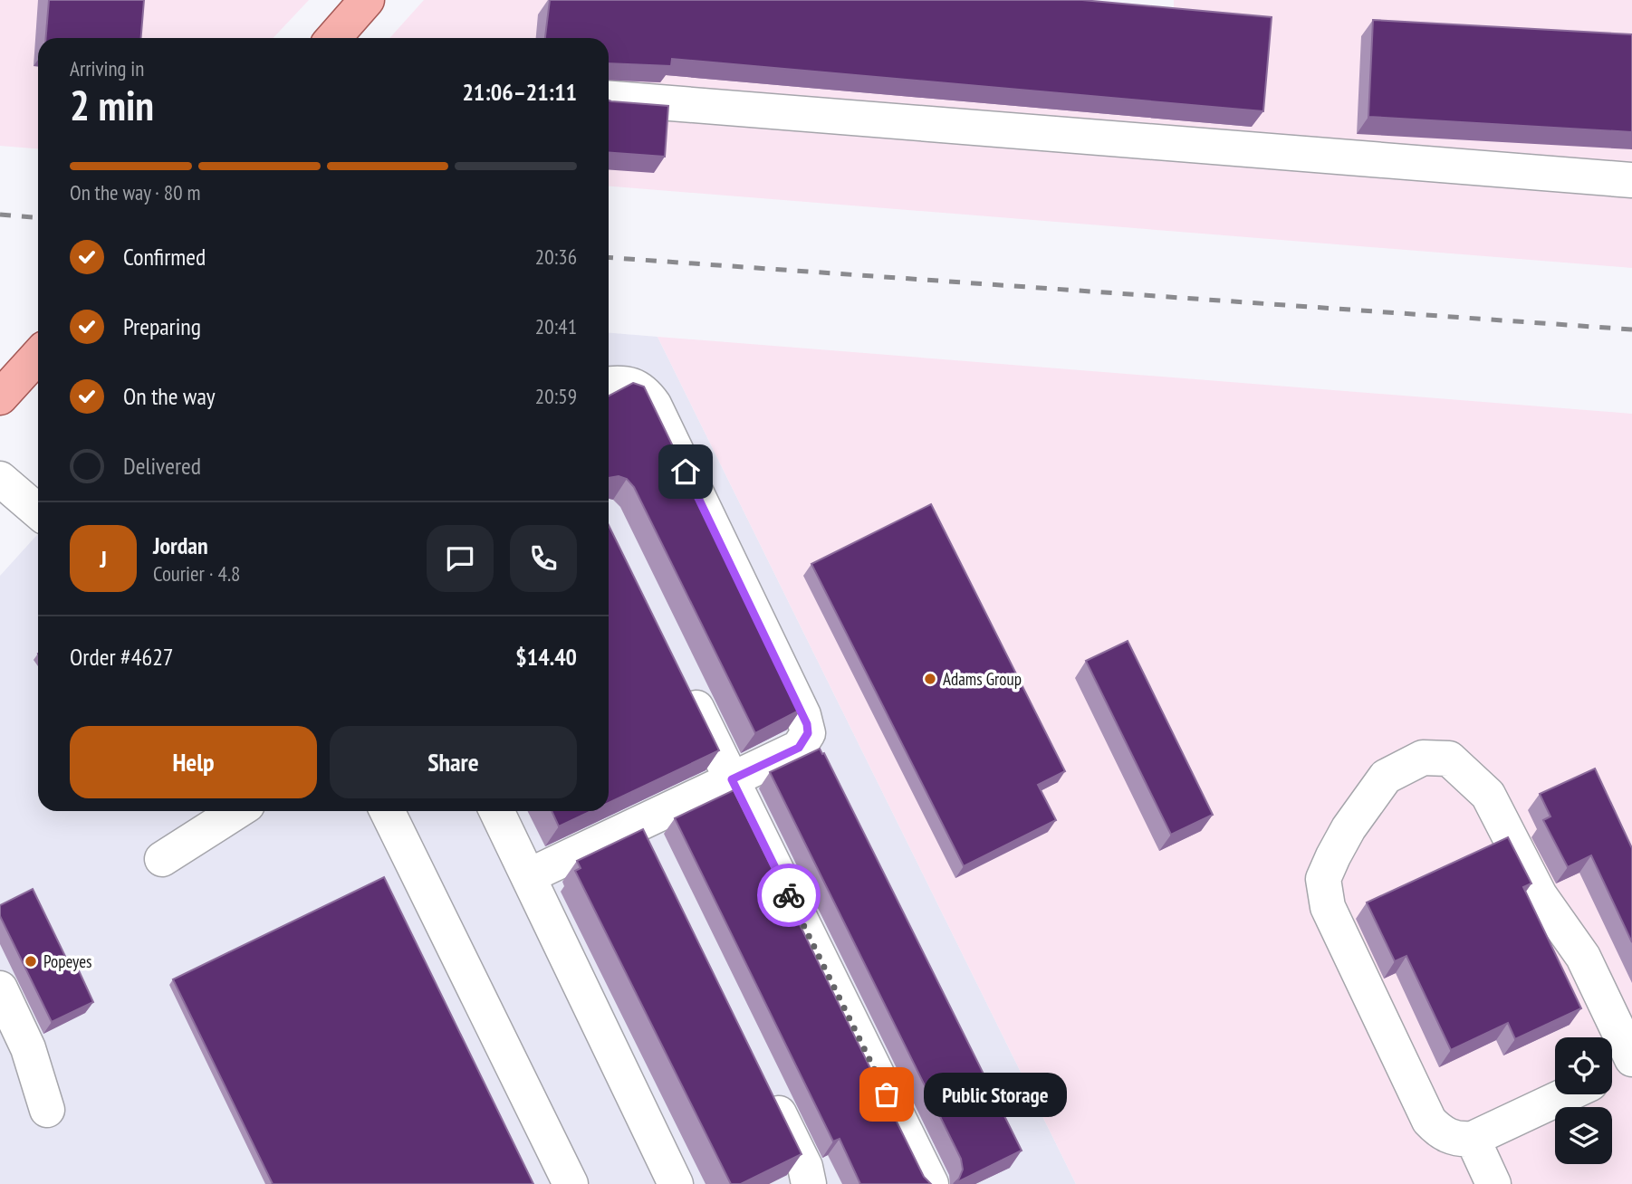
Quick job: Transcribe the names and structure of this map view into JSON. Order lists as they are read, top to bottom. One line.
{"places":["Adams Group","Popeyes","Public Storage"],"page":{"heading":["2 min","Arriving in","21:06–21:11"],"panel":["Jordan","Courier · 4.8","Order #4627","$14.40"],"bar":"On the way · 80 m","list":[["Confirmed","20:36"],["Preparing","20:41"],["On the way","20:59"],"Delivered"],"round":"J","buttons":["Help","Share"],"bubble":"Public Storage"}}
